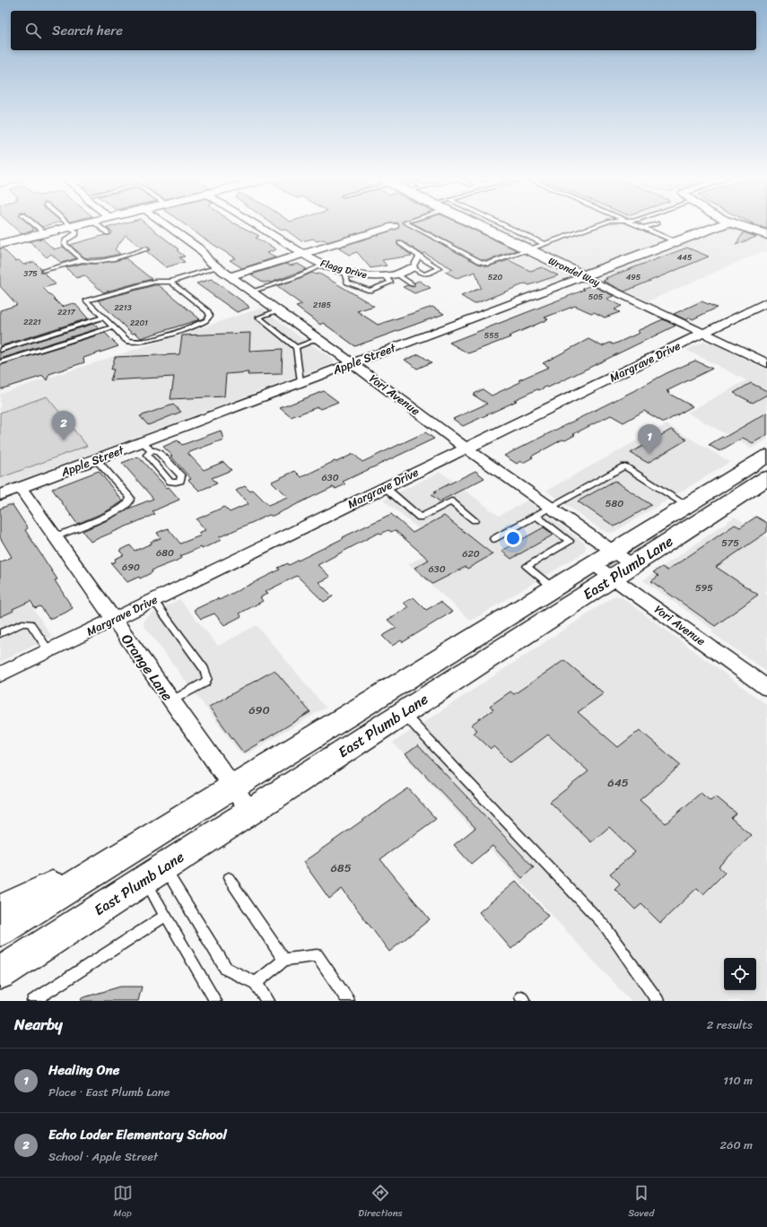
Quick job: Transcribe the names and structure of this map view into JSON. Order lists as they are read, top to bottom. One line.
{"streets":{"main road":["Wrondel Way","Apple Street","East Plumb Lane"],"street":["Flagg Drive","Margrave Drive","Yori Avenue","Orange Lane"]},"crossings":[["Wrondel Way","Apple Street"],["Wrondel Way","Margrave Drive"],["Apple Street","Yori Avenue"],["Apple Street","Orange Lane"],["Margrave Drive","Yori Avenue"],["Margrave Drive","Orange Lane"],["Yori Avenue","East Plumb Lane"],["East Plumb Lane","Orange Lane"]],"house_numbers":["445","375","520","495","505","2185","2213","2217","2221","2201","555","630","580","575","680","620","690","630","595","690","645","685"],"page":{"search":"Search here","pins":["2","1"],"heading":["Nearby","2 results"],"list":[{"mark":"1","name":"Healing One","note":"Place · East Plumb Lane","value":"110 m"},{"mark":"2","name":"Echo Loder Elementary School","note":"School · Apple Street","value":"260 m"}],"nav":["Map","Directions","Saved"]}}
